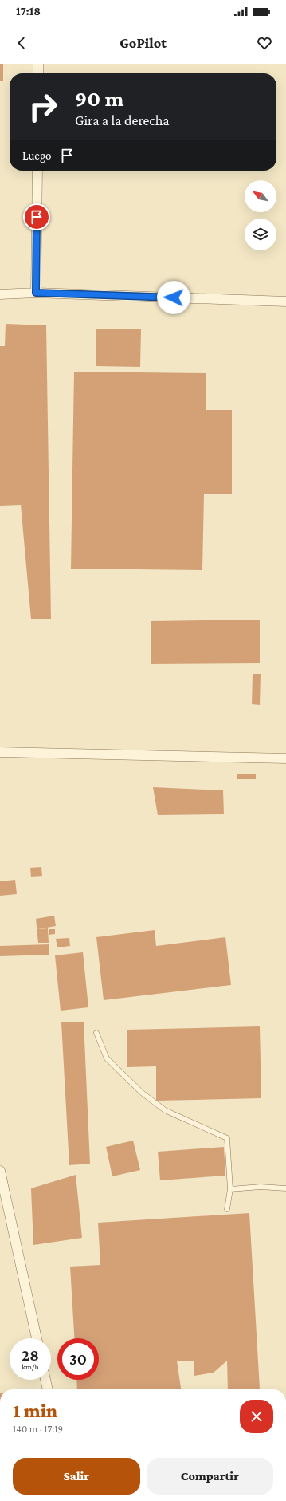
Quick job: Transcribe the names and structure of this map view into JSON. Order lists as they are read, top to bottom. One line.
{"north":"top left","page":{"status":"17:18","header":"GoPilot","turn":["90 m","Gira a la derecha"],"then":"Luego","speed":"28 km/h","limit":"30","heading":["1 min","140 m · 17:19"],"buttons":["Salir","Compartir"]}}
